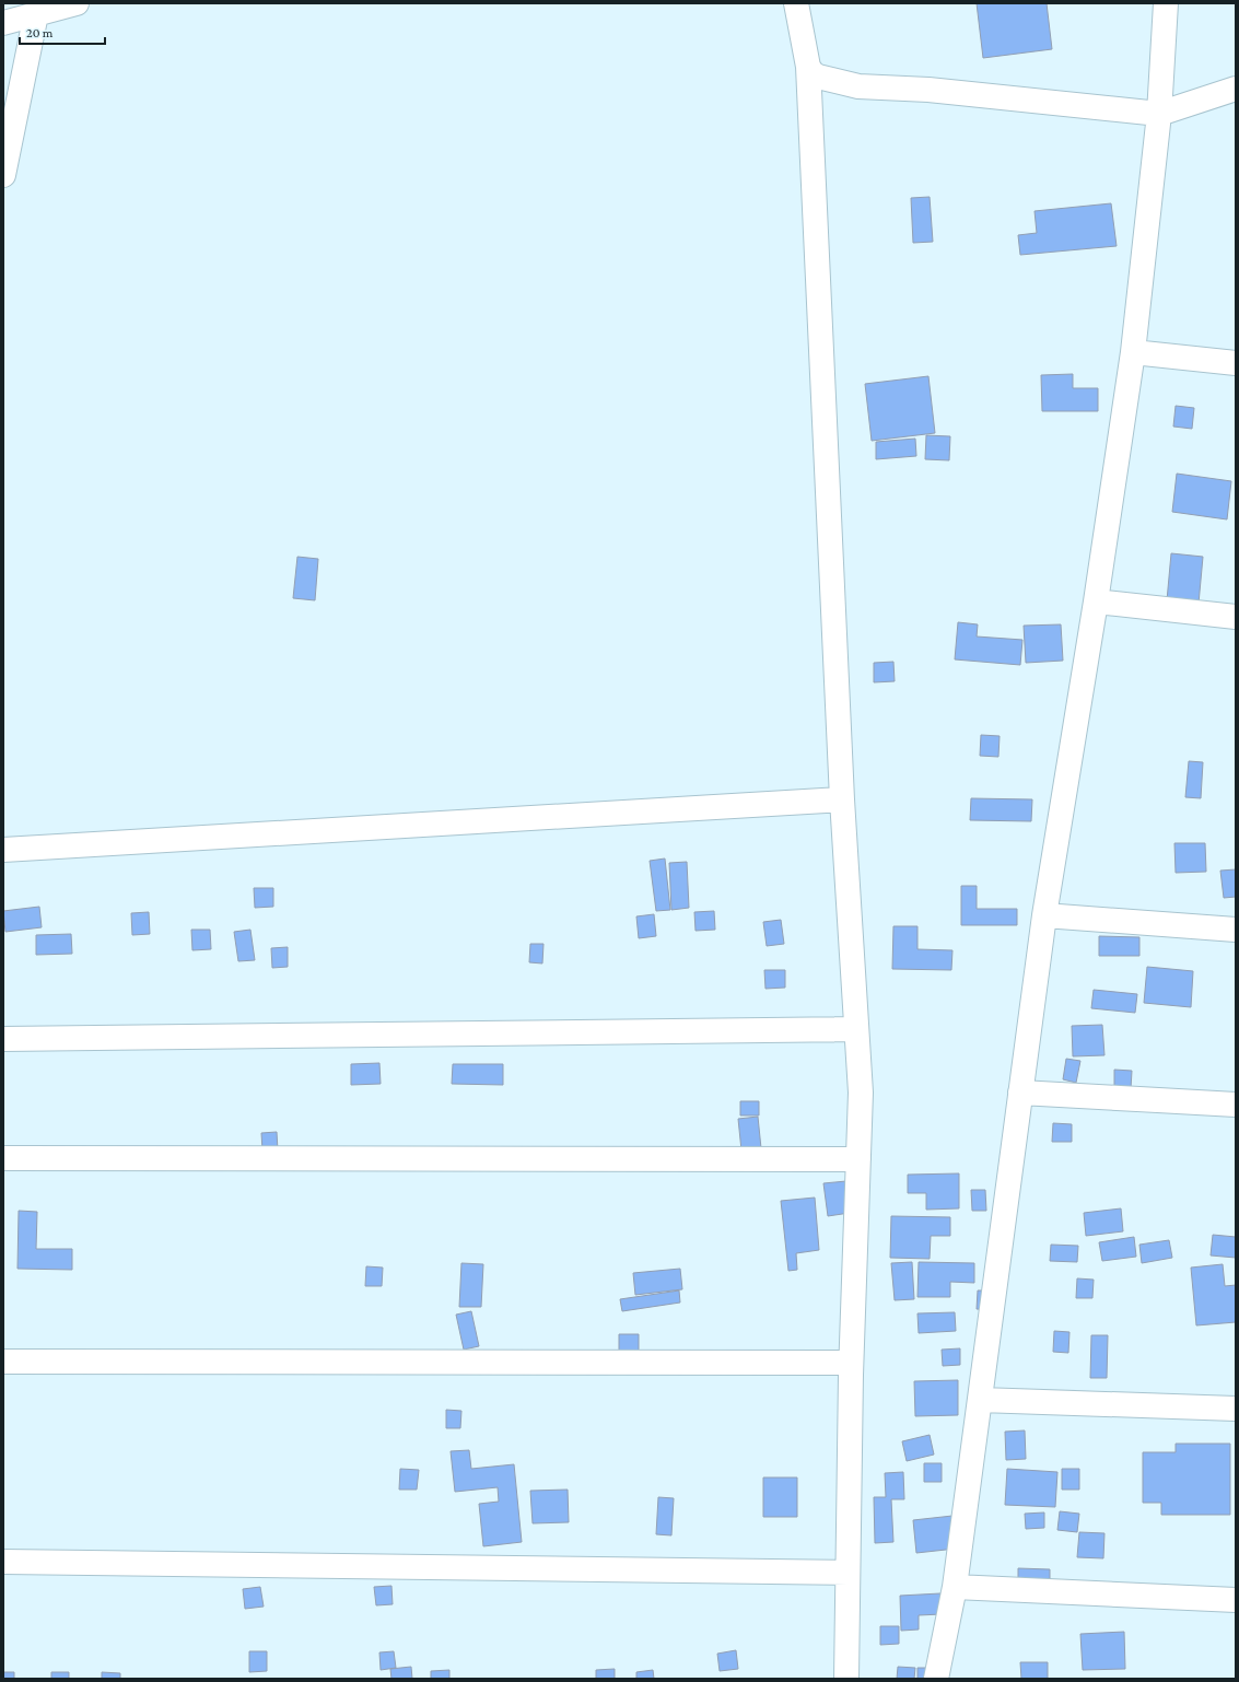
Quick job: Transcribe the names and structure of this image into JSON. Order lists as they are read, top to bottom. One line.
{"scale_bar":"20 m"}
